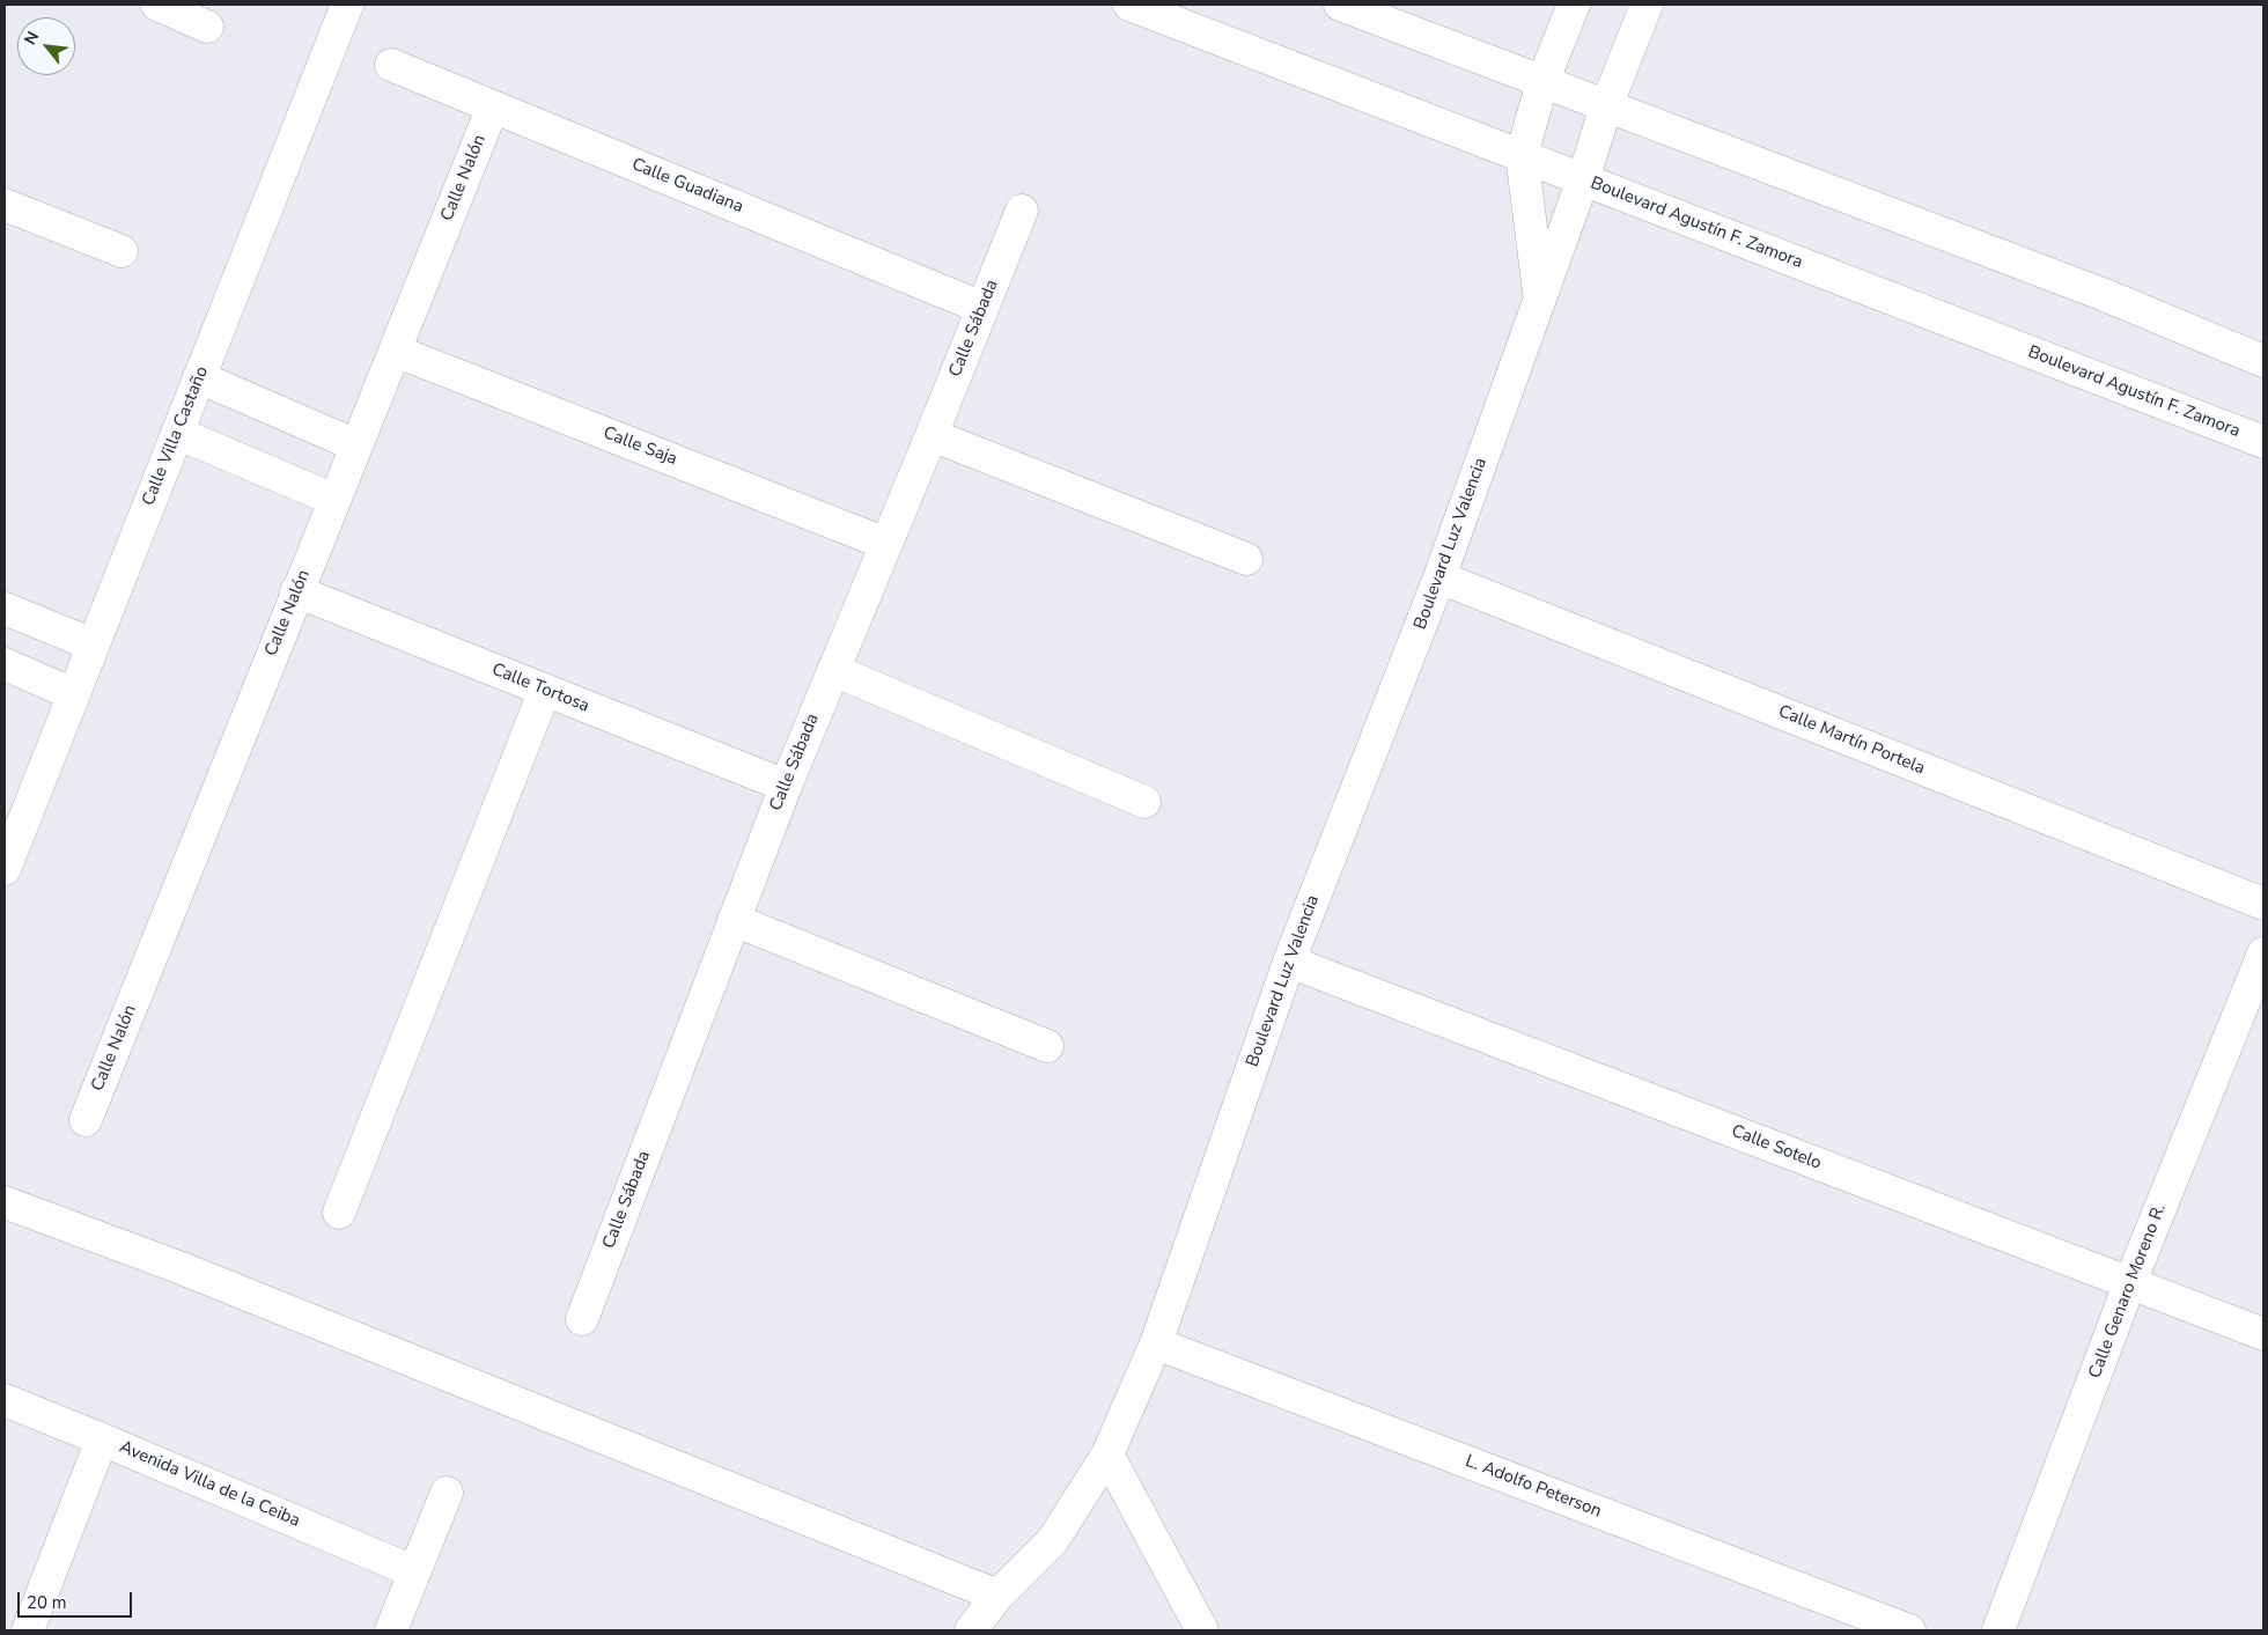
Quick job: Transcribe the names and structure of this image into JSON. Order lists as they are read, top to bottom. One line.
{"streets":{"street":["Calle Nalón","Calle Guadiana","Boulevard Agustín F. Zamora","Calle Sábada","Calle Villa Castaño","Calle Saja","Boulevard Luz Valencia","Calle Tortosa","Calle Martín Portela","Calle Sotelo","Calle Genaro Moreno R.","Avenida Villa de la Ceiba","L. Adolfo Peterson"]},"crossings":[["Calle Nalón","Calle Guadiana"],["Calle Nalón","Calle Saja"],["Calle Nalón","Calle Tortosa"],["Calle Guadiana","Calle Sábada"],["Boulevard Agustín F. Zamora","Boulevard Luz Valencia"],["Calle Sábada","Calle Saja"],["Calle Sábada","Calle Tortosa"],["Boulevard Luz Valencia","Calle Martín Portela"],["Boulevard Luz Valencia","Calle Sotelo"],["Boulevard Luz Valencia","L. Adolfo Peterson"],["Calle Sotelo","Calle Genaro Moreno R."]],"scale_bar":"20 m","north":"top left"}
